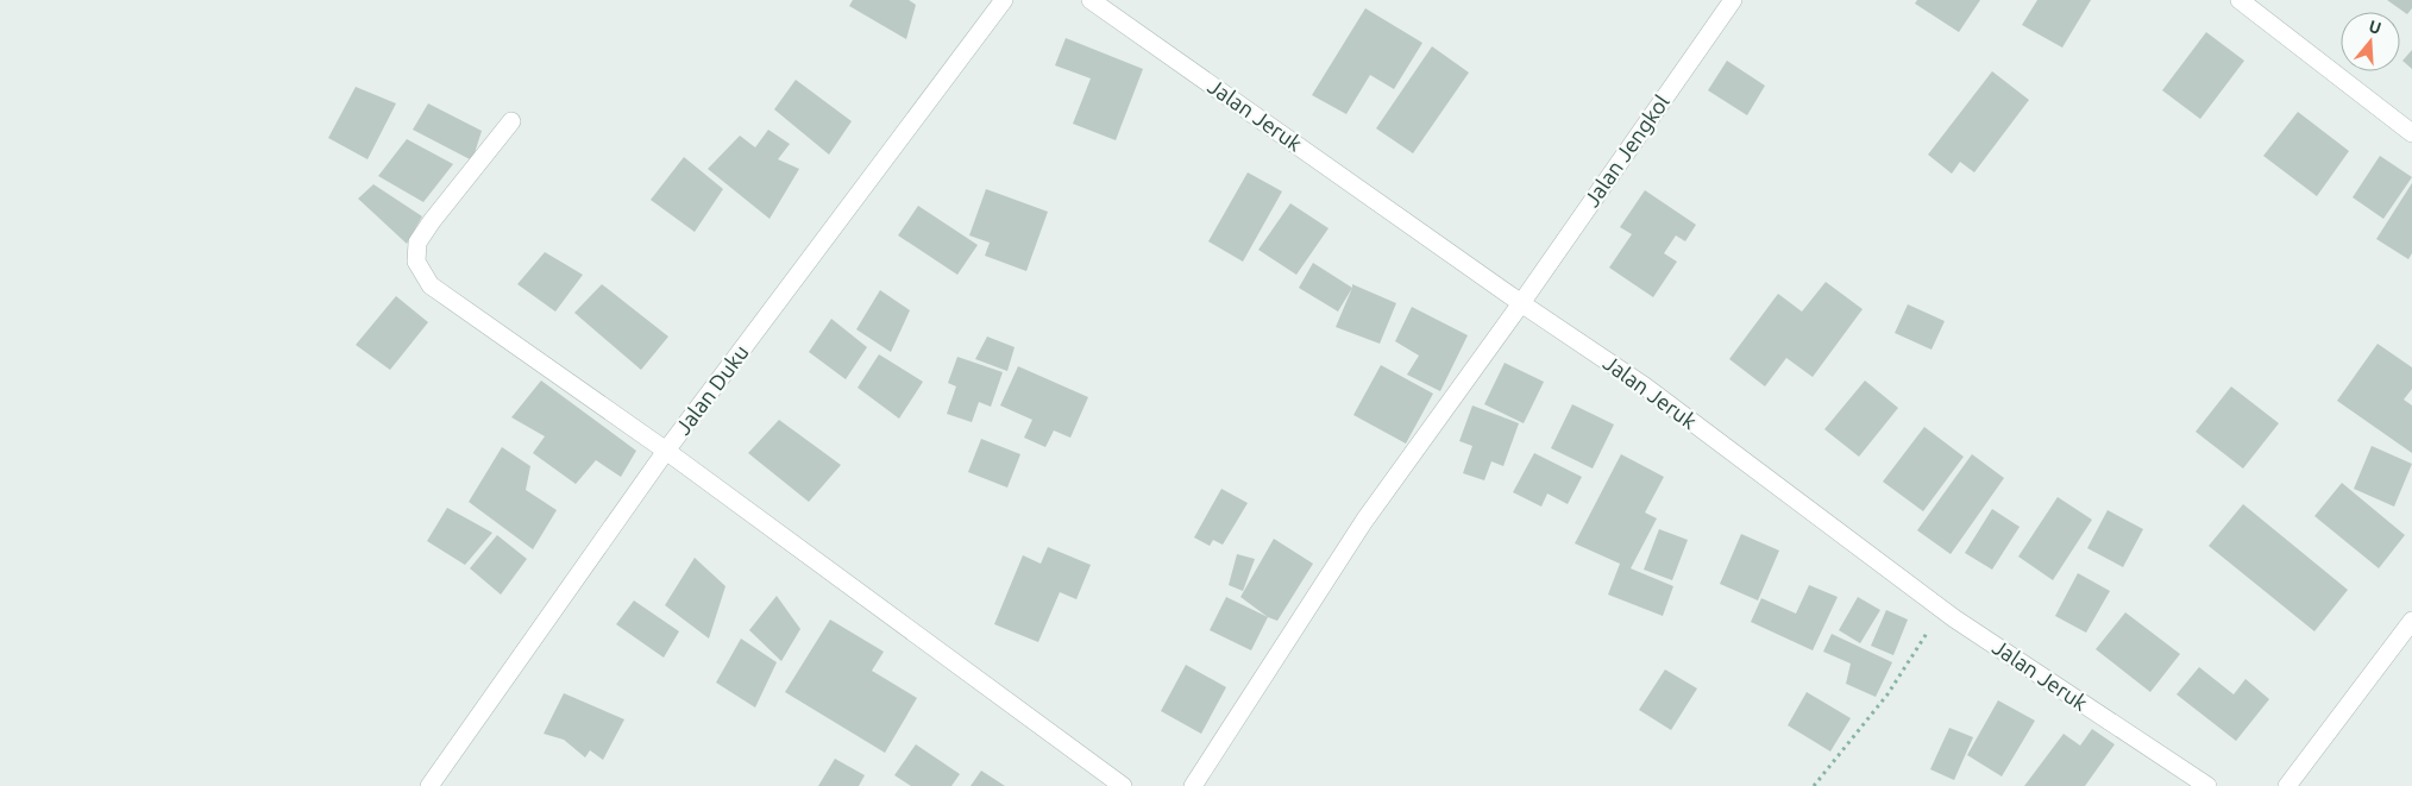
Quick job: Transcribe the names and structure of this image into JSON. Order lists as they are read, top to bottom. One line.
{"streets":{"street":["Jalan Jeruk","Jalan Jengkol","Jalan Duku"]},"crossings":[["Jalan Jeruk","Jalan Jengkol"]],"north":"top"}
